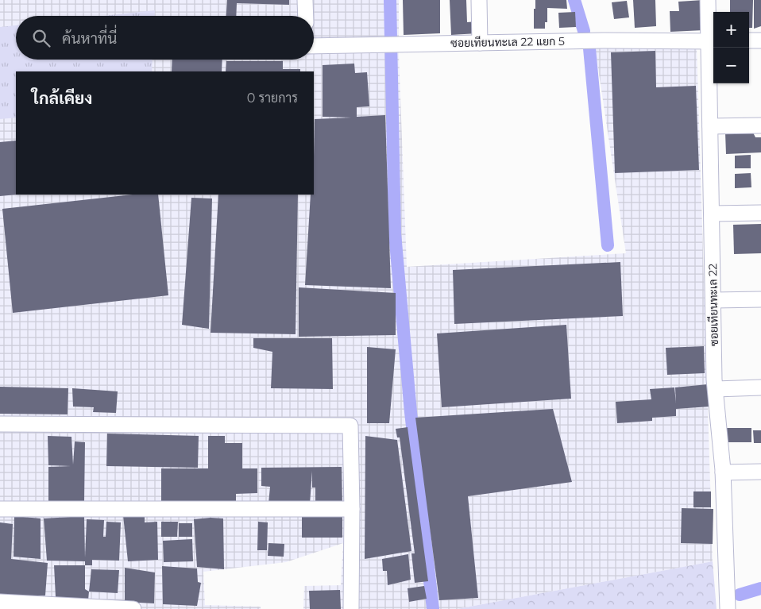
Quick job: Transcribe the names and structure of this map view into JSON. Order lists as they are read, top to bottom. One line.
{"streets":{"street":["ซอยเทียนทะเล 22 แยก 5","ซอยเทียนทะเล 22"]},"crossings":[["ซอยเทียนทะเล 22 แยก 5","ซอยเทียนทะเล 22"]],"page":{"map_buttons":["+","−"],"search":"ค้นหาที่นี่","heading":["ใกล้เคียง","0 รายการ"]}}
